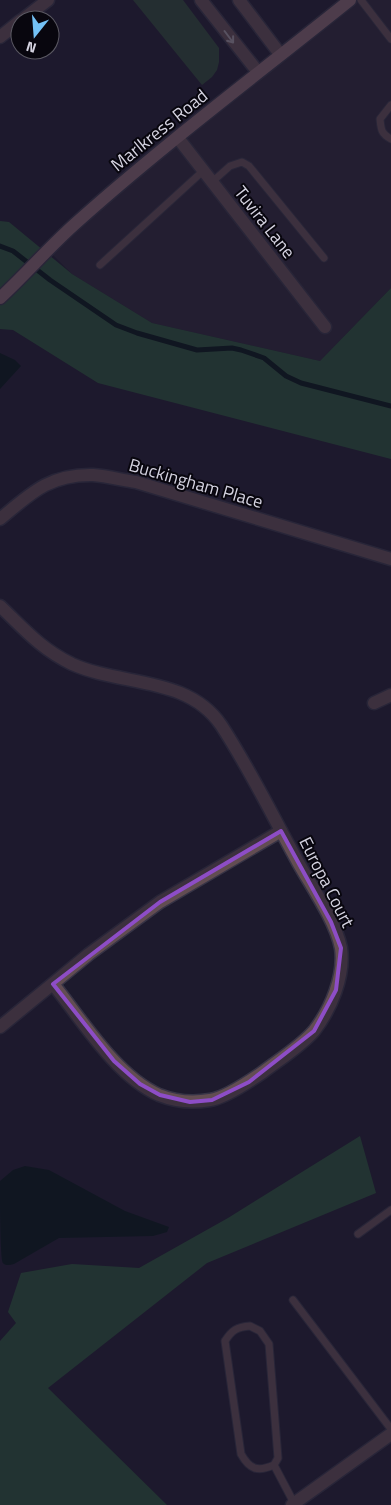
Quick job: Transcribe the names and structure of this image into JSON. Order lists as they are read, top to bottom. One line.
{"streets":{"street":["Marlkress Road","Tuvira Lane","Buckingham Place","Europa Court"]},"crossings":[["Marlkress Road","Tuvira Lane"]],"north":"bottom"}
